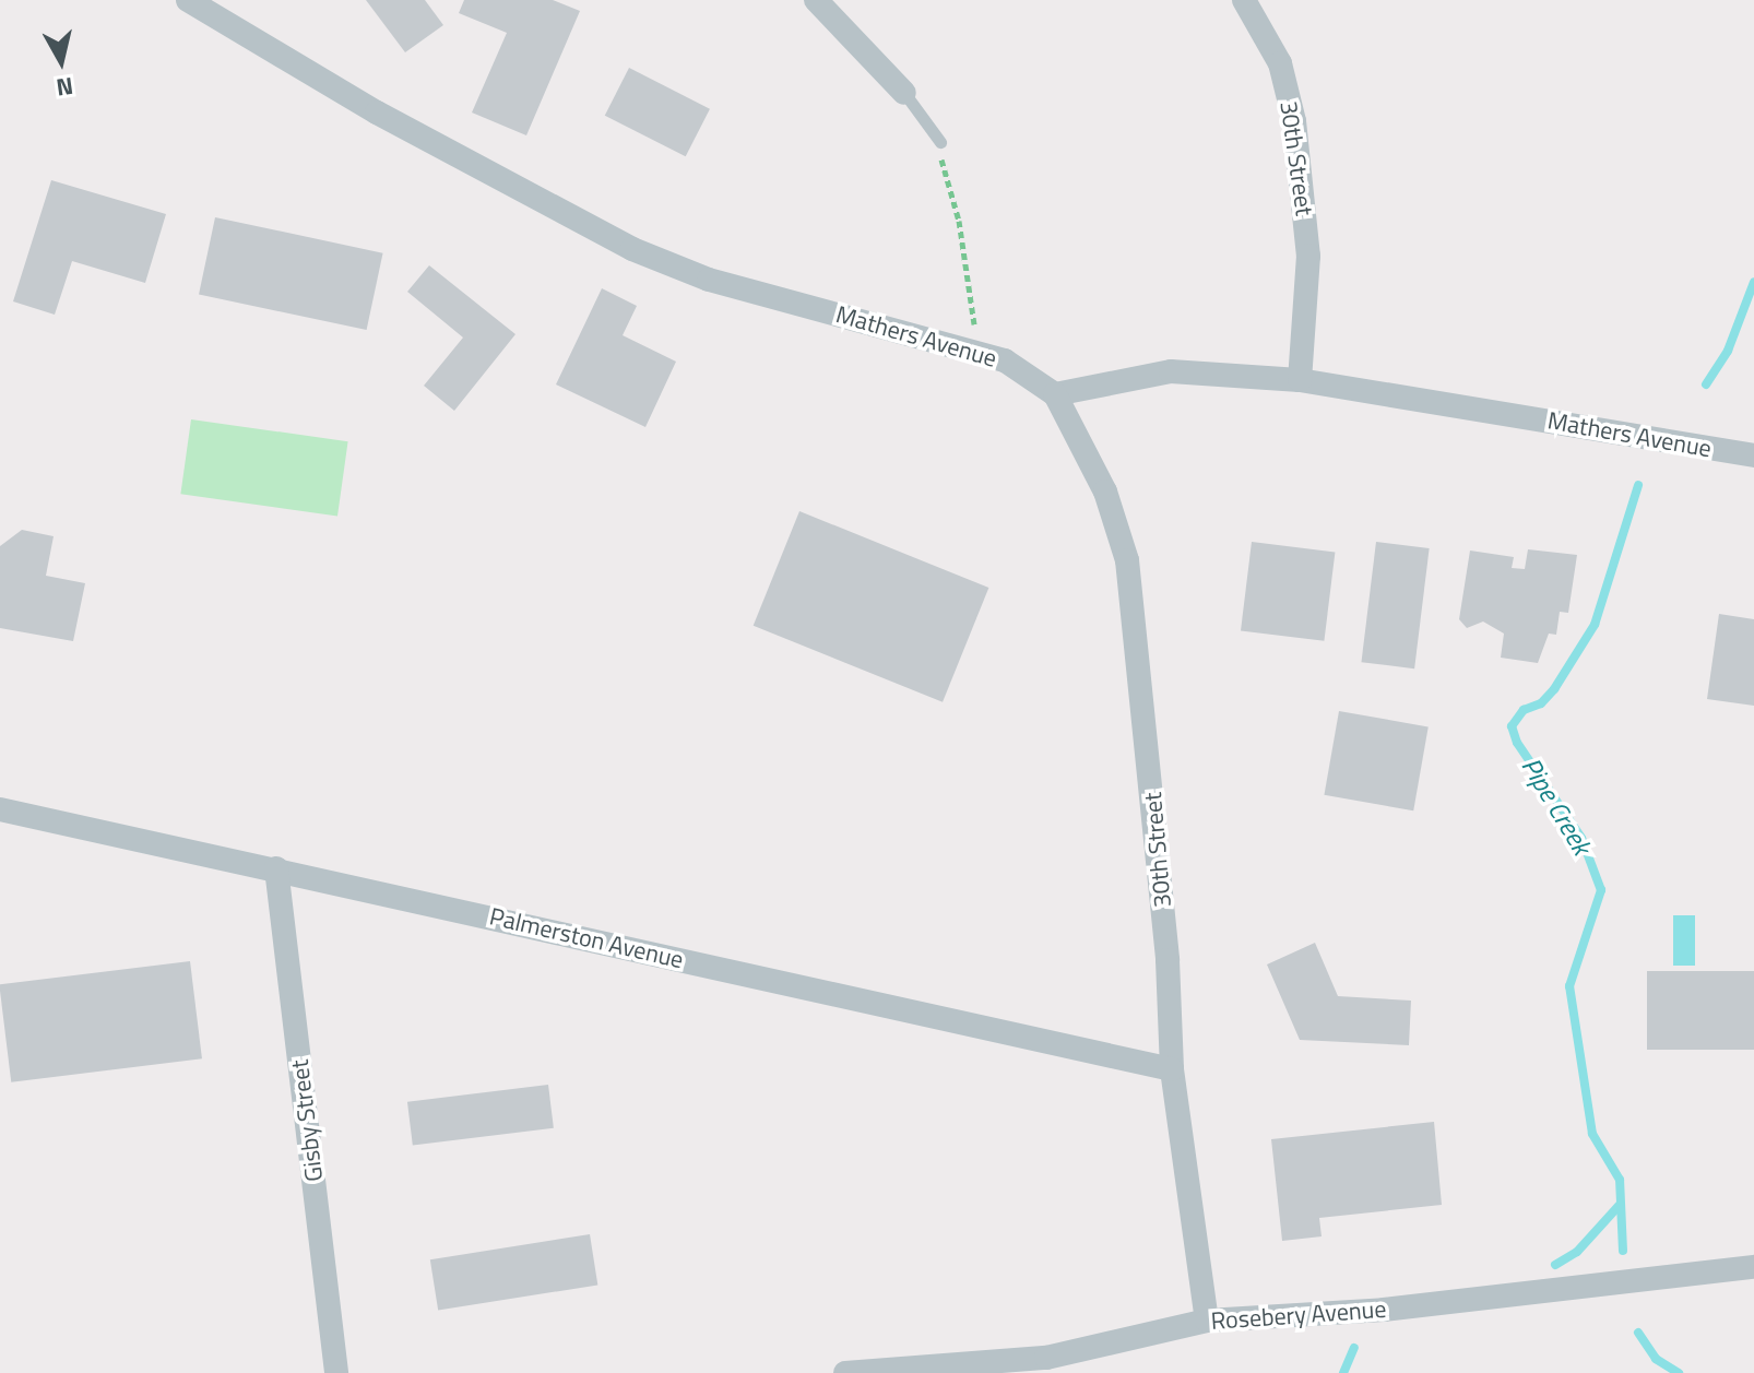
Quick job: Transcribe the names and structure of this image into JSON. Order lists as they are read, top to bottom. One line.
{"streets":{"street":["30th Street","Mathers Avenue","Palmerston Avenue","Gisby Street","Rosebery Avenue"]},"crossings":[["30th Street","Mathers Avenue"],["30th Street","Palmerston Avenue"],["30th Street","Rosebery Avenue"],["Palmerston Avenue","Gisby Street"]],"water":["Pipe Creek"],"north":"bottom"}
